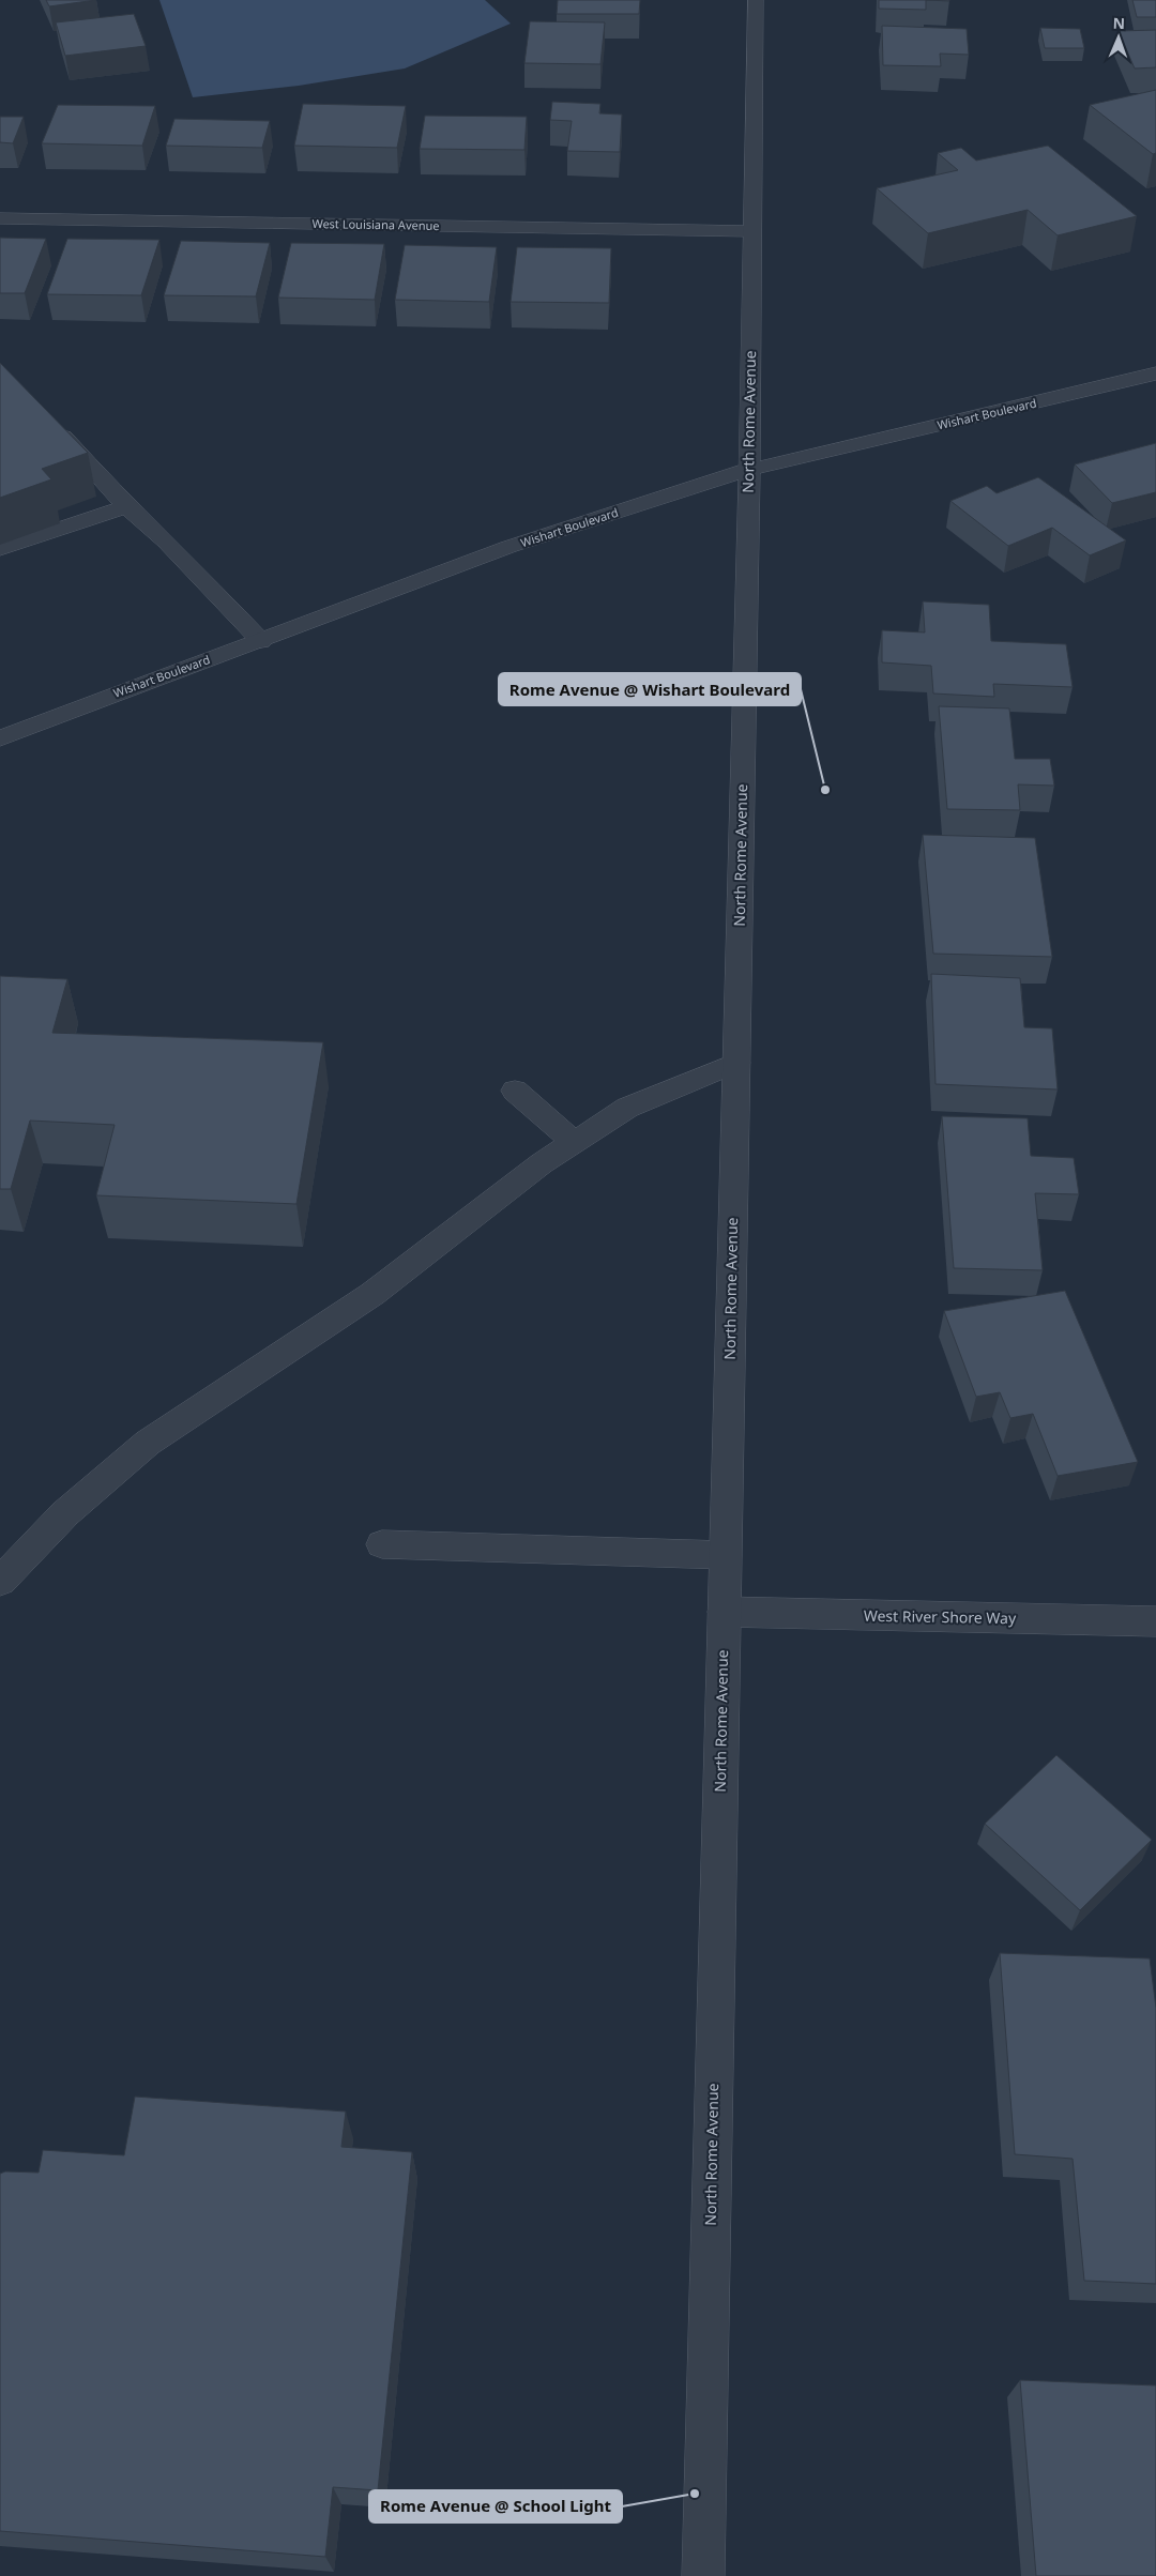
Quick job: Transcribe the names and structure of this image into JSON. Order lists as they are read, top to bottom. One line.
{"streets":{"street":["West Louisiana Avenue","Wishart Boulevard","North Rome Avenue","West River Shore Way"]},"crossings":[["West Louisiana Avenue","North Rome Avenue"],["Wishart Boulevard","North Rome Avenue"],["North Rome Avenue","West River Shore Way"]],"places":["Rome Avenue @ Wishart Boulevard","Rome Avenue @ School Light"],"north":"top"}
